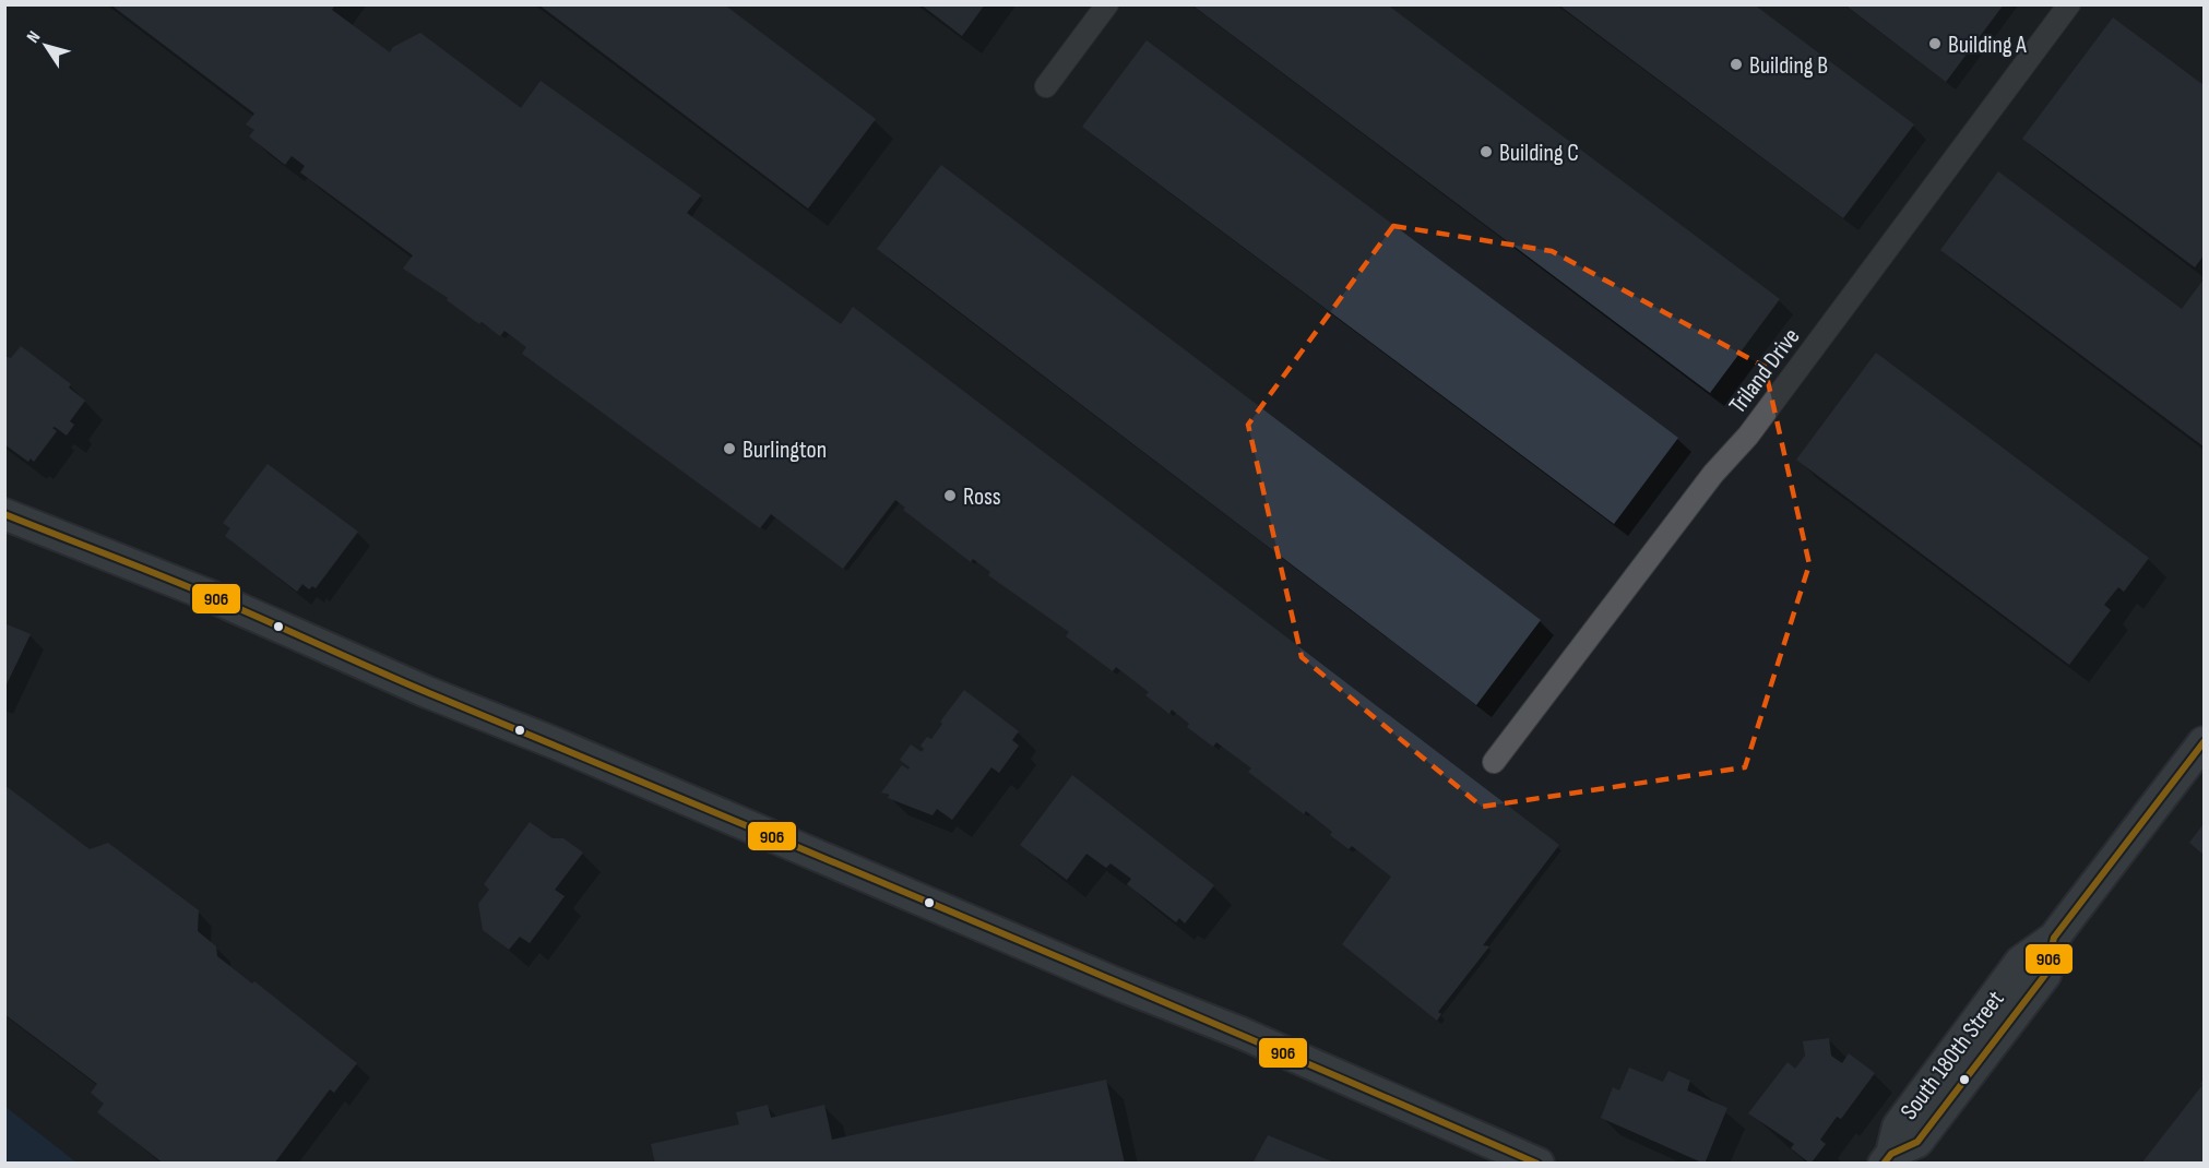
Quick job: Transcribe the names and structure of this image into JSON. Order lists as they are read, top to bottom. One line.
{"streets":{"main road":["South 180th Street"],"street":["Triland Drive"]},"places":["Building A","Building B","Building C","Burlington","Ross"],"lines":["transit line 906"],"north":"top left"}
